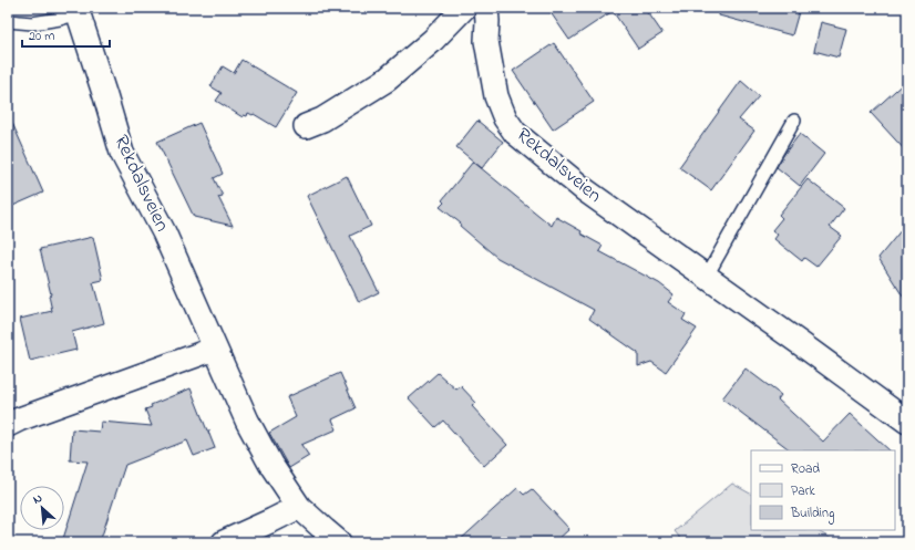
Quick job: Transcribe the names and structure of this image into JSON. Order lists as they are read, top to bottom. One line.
{"streets":{"street":["Rekdalsveien"]},"legend":["Road","Park","Building"],"scale_bar":"20 m","north":"top left"}
